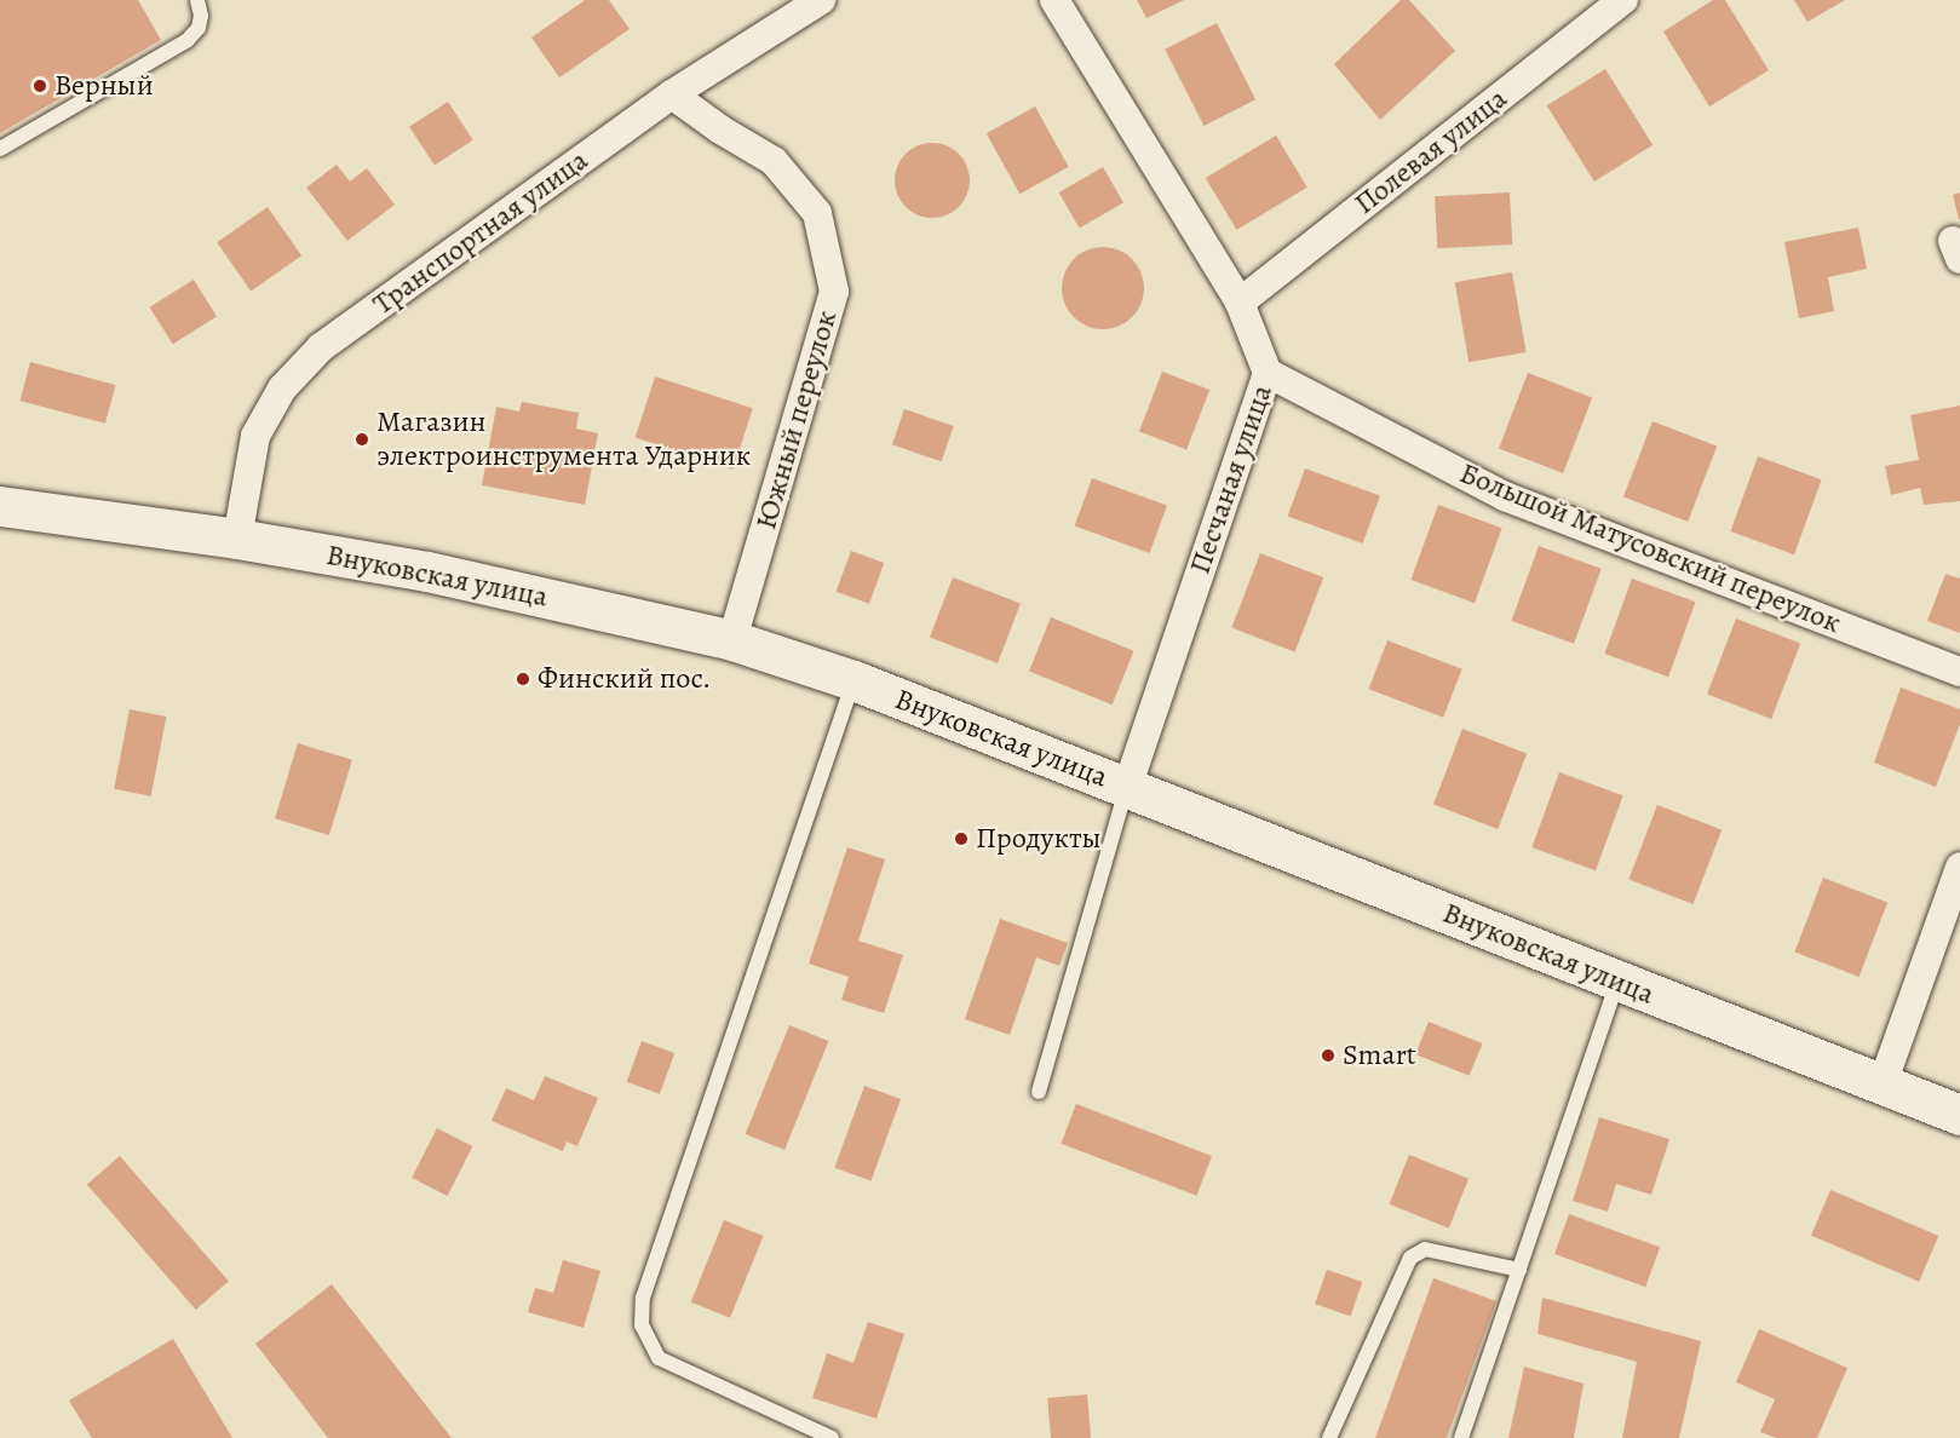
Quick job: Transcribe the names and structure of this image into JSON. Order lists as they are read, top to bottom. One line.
{"streets":{"main road":["Внуковская улица"],"street":["Полевая улица","Транспортная улица","Южный переулок","Песчаная улица","Большой Матусовский переулок"]},"crossings":[["Полевая улица","Песчаная улица"],["Транспортная улица","Южный переулок"],["Транспортная улица","Внуковская улица"],["Южный переулок","Внуковская улица"],["Песчаная улица","Большой Матусовский переулок"],["Песчаная улица","Внуковская улица"]],"places":["Верный","Магазин электроинструмента Ударник","Финский пос.","Продукты","Smart"]}
